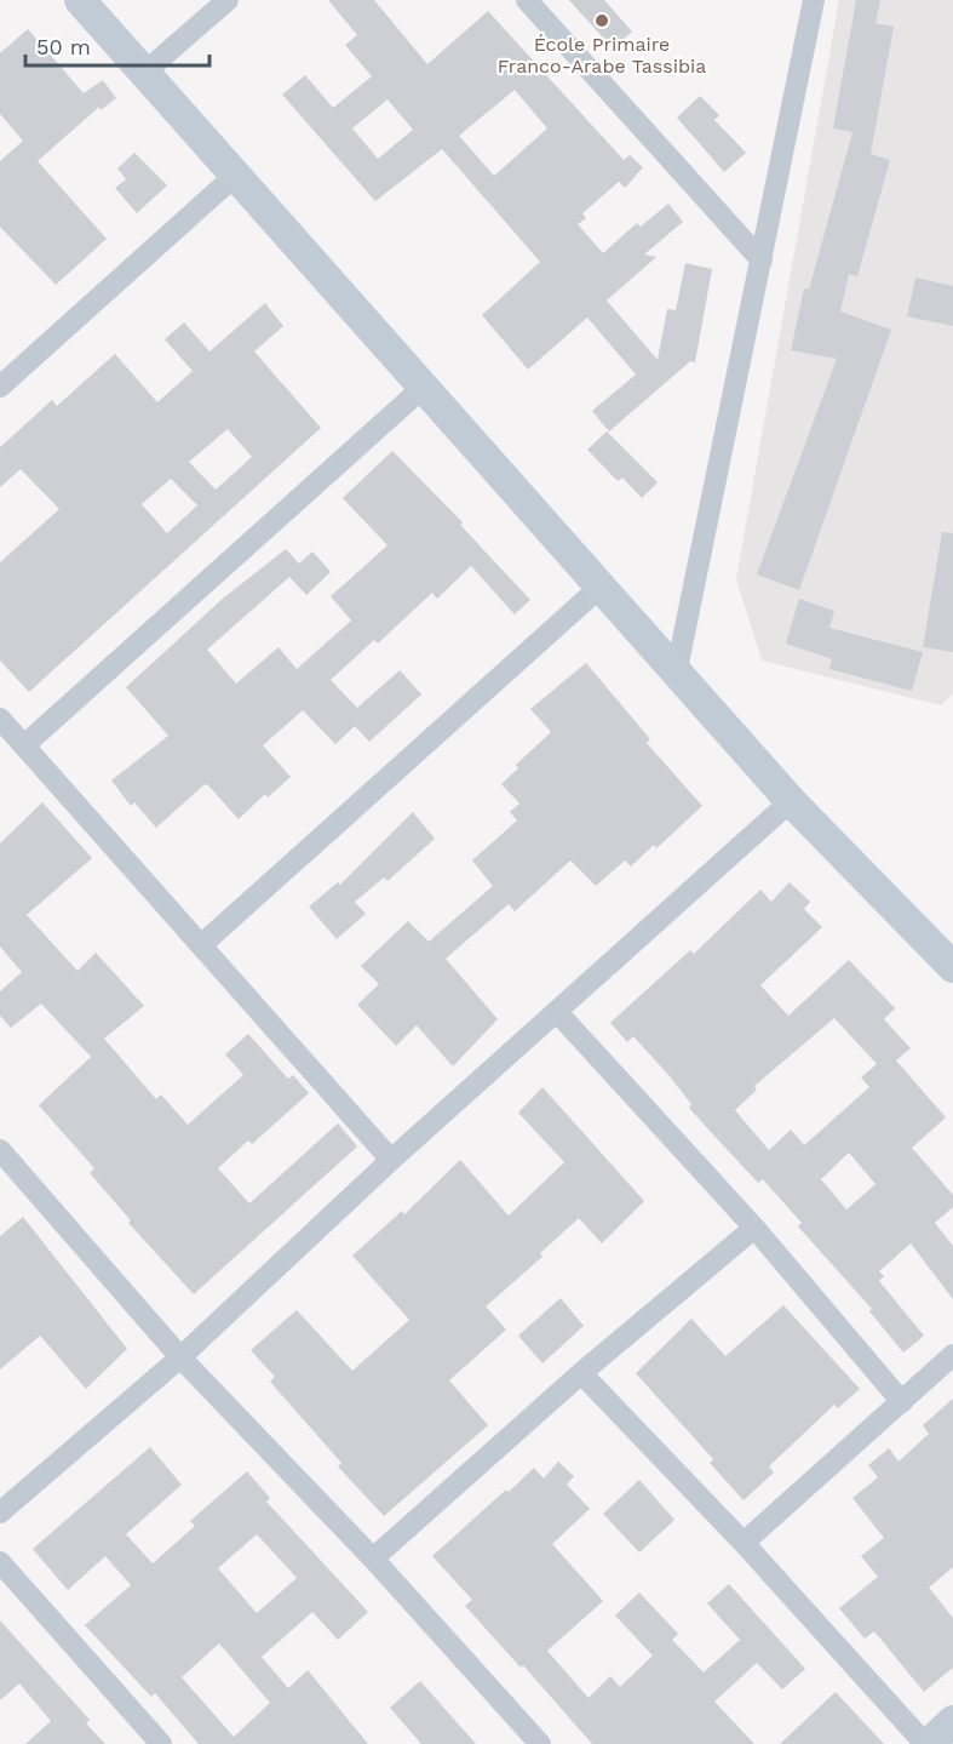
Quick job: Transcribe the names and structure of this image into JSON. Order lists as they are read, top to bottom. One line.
{"places":["École Primaire Franco-Arabe Tassibia"],"scale_bar":"50 m"}
